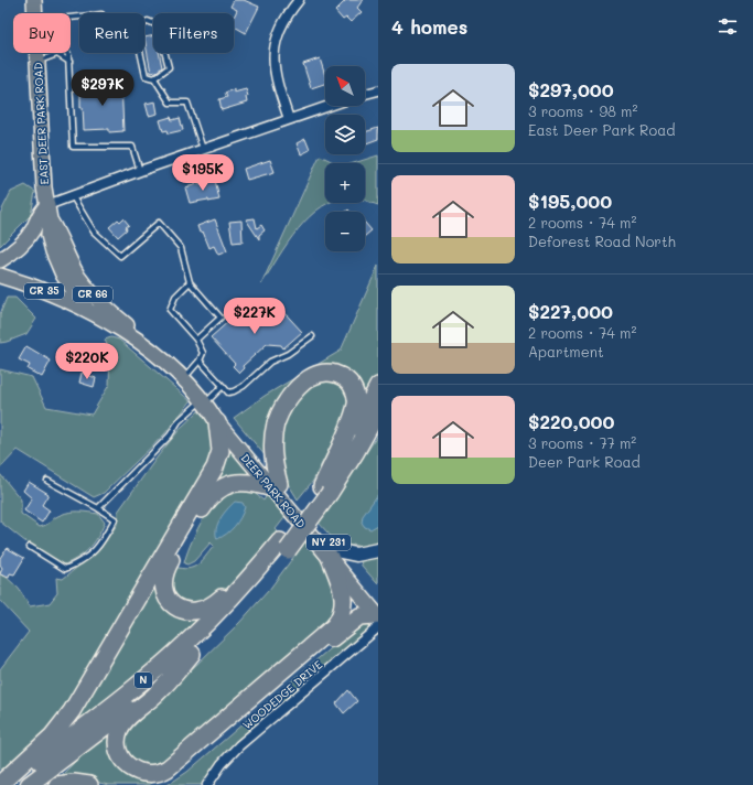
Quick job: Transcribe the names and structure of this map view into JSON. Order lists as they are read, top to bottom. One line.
{"streets":{"highway":["N"],"main road":["EAST DEER PARK ROAD","CR 35","CR 66","DEER PARK ROAD","NY 231"],"street":["WOODEDGE DRIVE"]},"crossings":[["EAST DEER PARK ROAD","DEER PARK ROAD"],["DEER PARK ROAD","WOODEDGE DRIVE"]],"north":"top left","page":{"heading":"4 homes","chip":["Buy","Rent","Filters"],"list":[{"name":"$297,000","note":"3 rooms · 98 m² · East Deer Park Road"},{"name":"$195,000","note":"2 rooms · 74 m² · Deforest Road North"},{"name":"$227,000","note":"2 rooms · 74 m² · Apartment"},{"name":"$220,000","note":"3 rooms · 77 m² · Deer Park Road"}],"map_buttons":["+","−"],"price":["$297K","$195K","$227K","$220K"]}}
